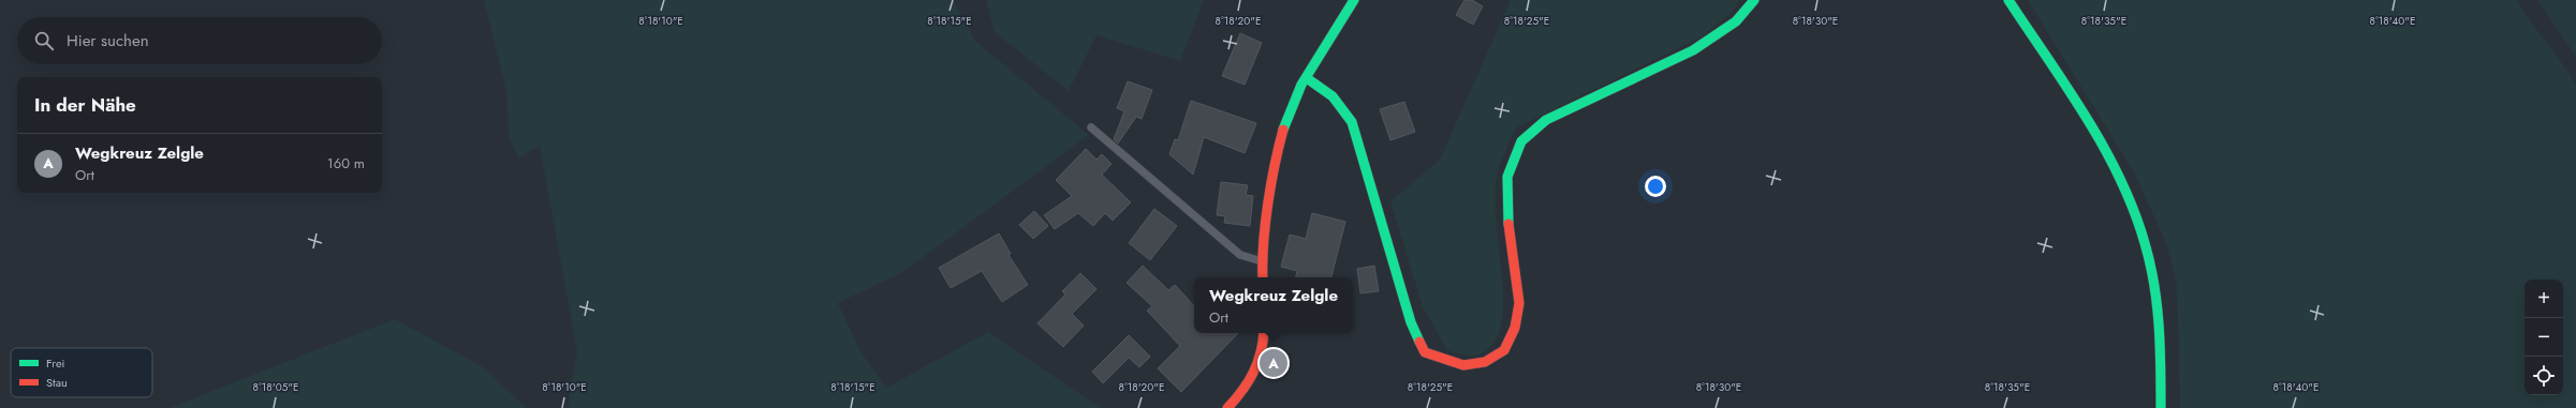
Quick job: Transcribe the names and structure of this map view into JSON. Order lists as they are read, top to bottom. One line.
{"legend":["Frei","Stau"],"page":{"search":"Hier suchen","heading":"In der Nähe","list":[{"mark":"A","name":"Wegkreuz Zelgle","note":"Ort","value":"160 m"}],"popup":["Wegkreuz Zelgle","Ort"],"map_buttons":["+","−"],"pins":"A"},"coordinates":["8°18'10\"E","8°18'15\"E","8°18'20\"E","8°18'25\"E","8°18'30\"E","8°18'35\"E","8°18'40\"E","8°18'05\"E"]}
